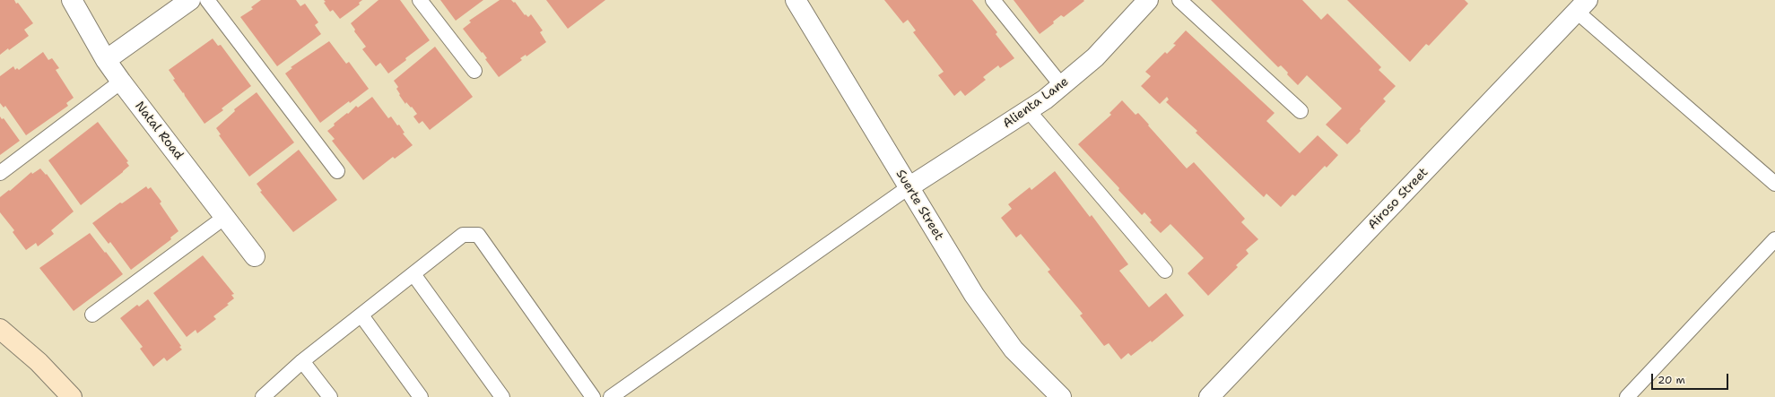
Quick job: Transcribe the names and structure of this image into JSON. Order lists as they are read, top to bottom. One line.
{"streets":{"street":["Alienta Lane","Natal Road","Airoso Street","Suerte Street"]},"crossings":[["Alienta Lane","Suerte Street"]],"scale_bar":"20 m"}
